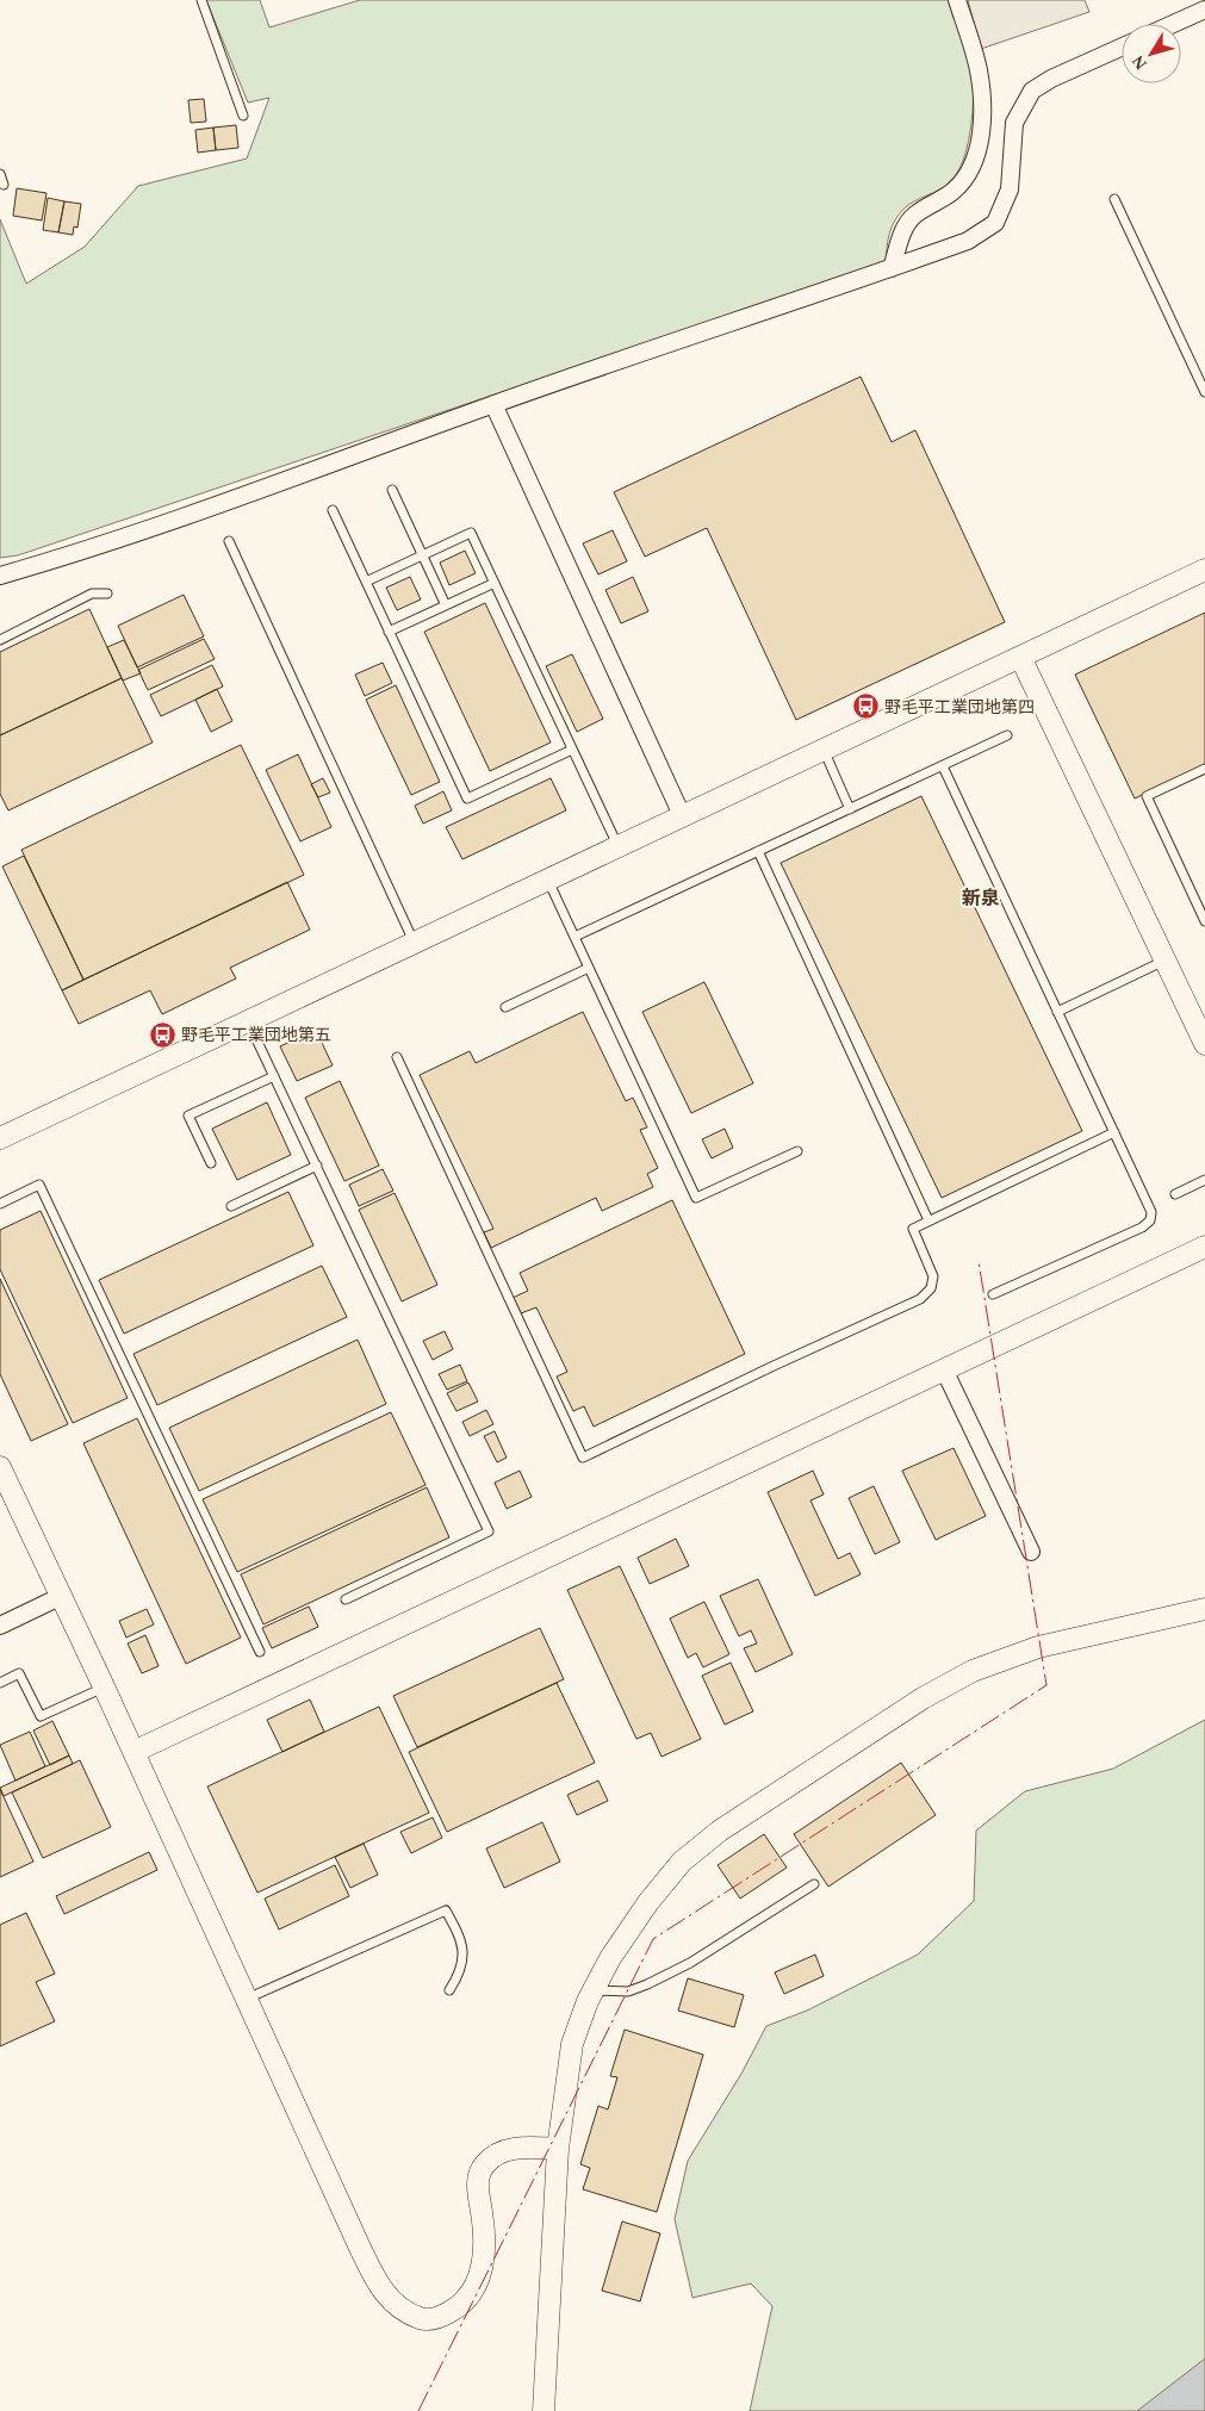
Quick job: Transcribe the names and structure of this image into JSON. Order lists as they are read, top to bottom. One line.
{"districts":["新泉"],"places":{"bus stop":["野毛平工業団地第四","野毛平工業団地第五"]},"north":"bottom left"}
